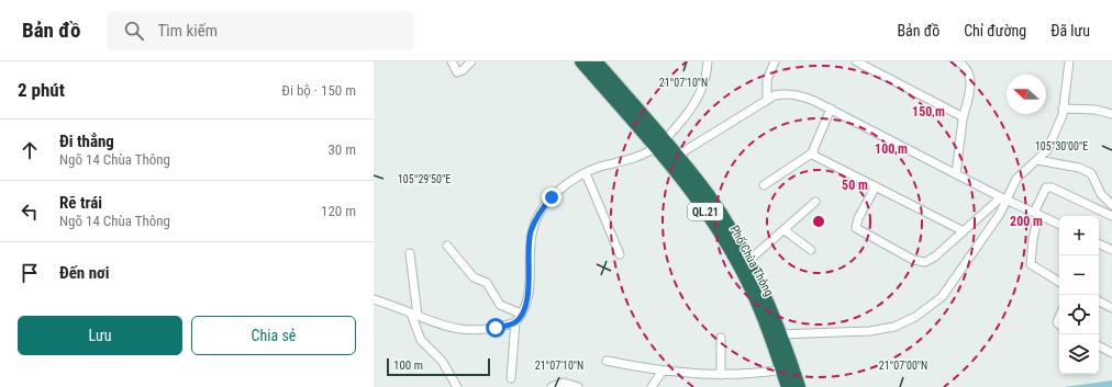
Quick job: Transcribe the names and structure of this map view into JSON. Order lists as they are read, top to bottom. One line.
{"streets":{"highway":["QL.21","Phố Chùa Thông"]},"scale_bar":"100 m","north":"left","page":{"header":"Bản đồ","search":"Tìm kiếm","nav":["Bản đồ","Chỉ đường","Đã lưu"],"heading":["2 phút","Đi bộ · 150 m"],"list":[["Đi thẳng","Ngõ 14 Chùa Thông","30 m"],["Rẽ trái","Ngõ 14 Chùa Thông","120 m"],"Đến nơi"],"map_buttons":["+","−"],"buttons":["Lưu","Chia sẻ"],"scale":"100 m"},"coordinates":["21°07'10\"N","105°30'00\"E","105°29'50\"E","21°07'00\"N"],"rings":["150 m","100 m","50 m","200 m"]}
